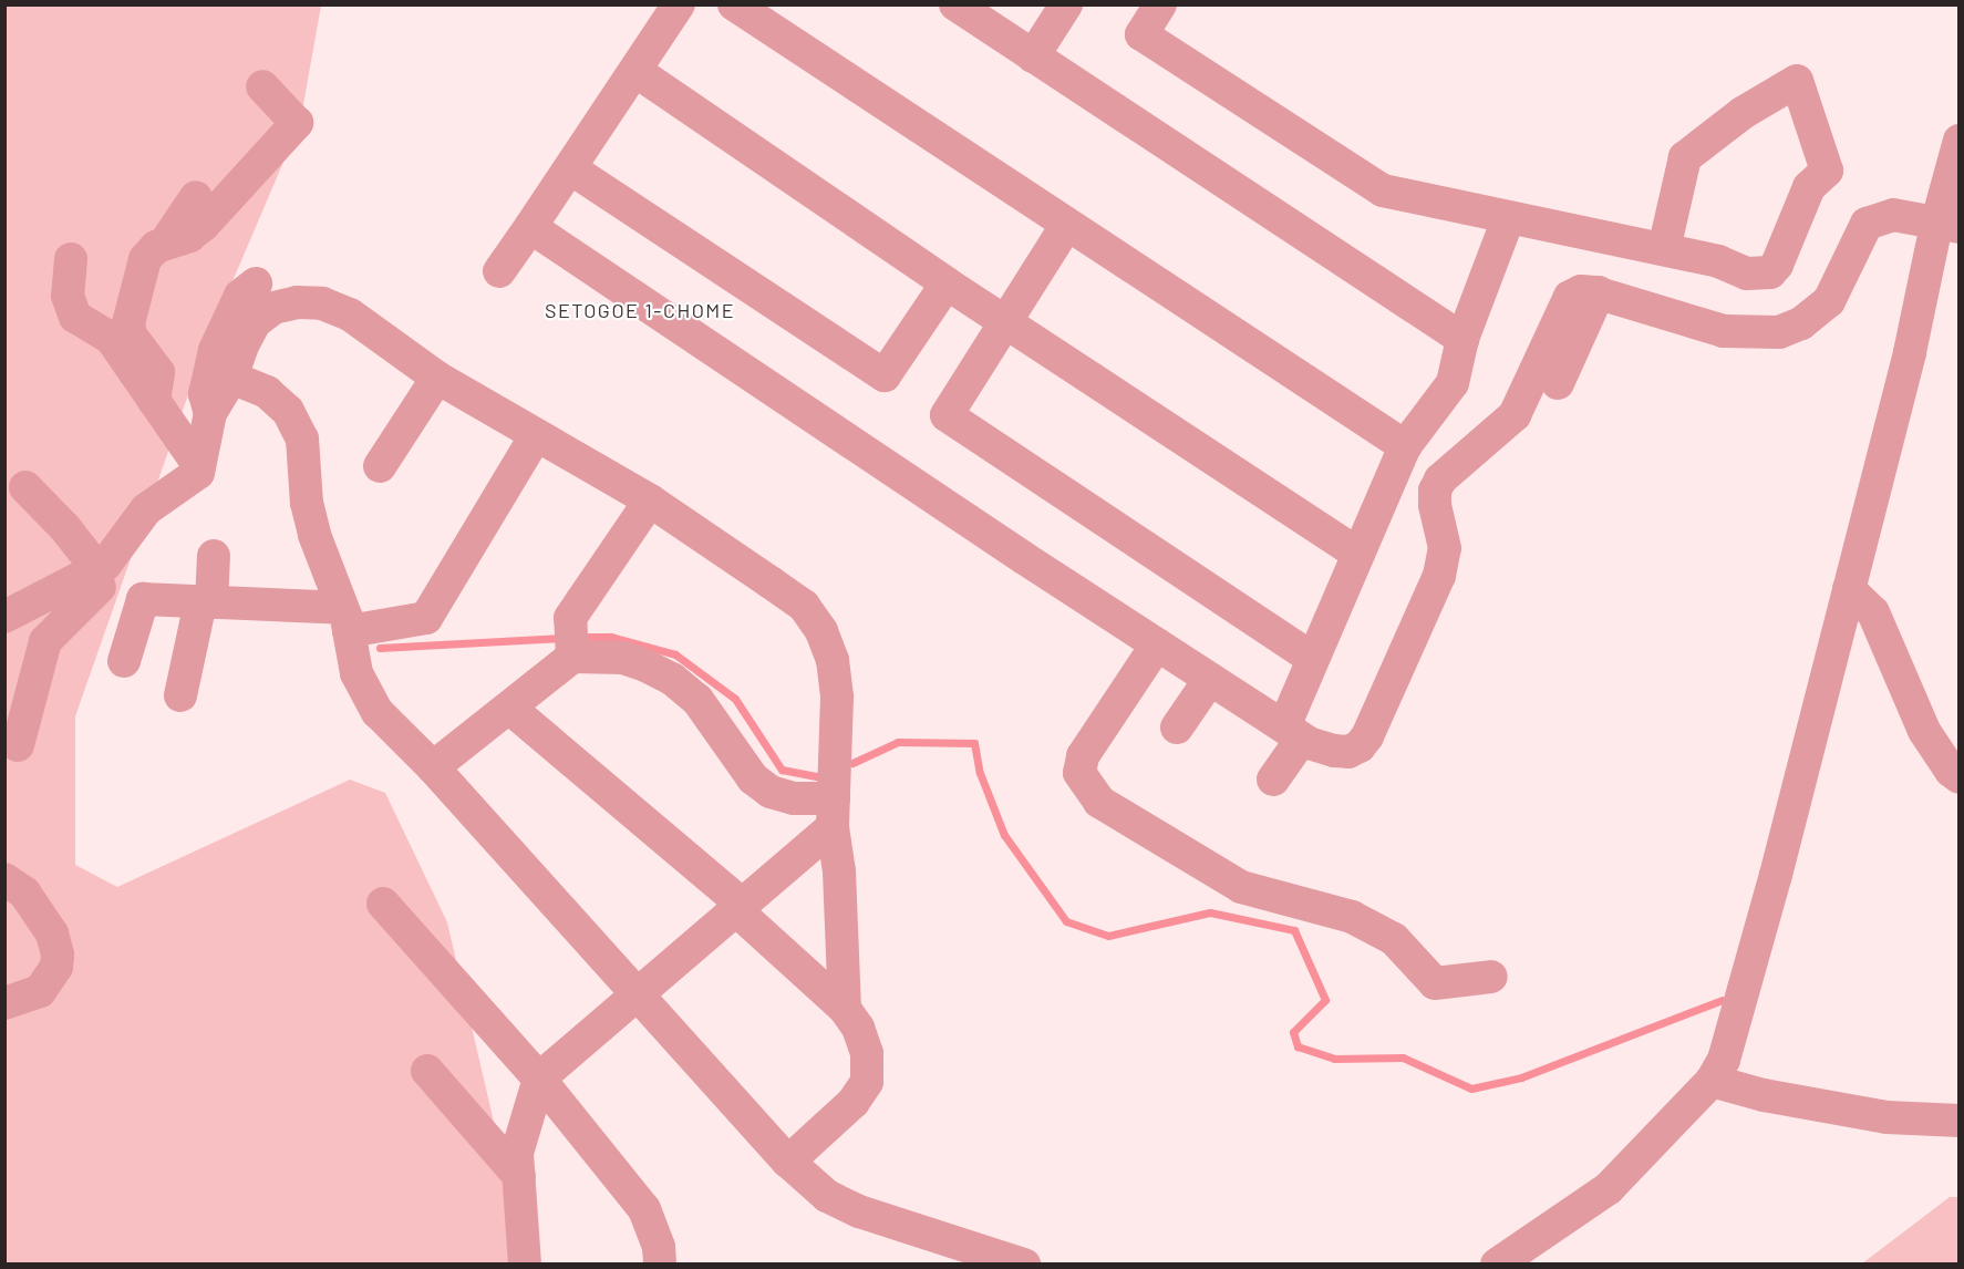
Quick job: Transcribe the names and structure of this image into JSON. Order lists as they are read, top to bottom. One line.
{"districts":["SETOGOE 1-CHOME"]}
